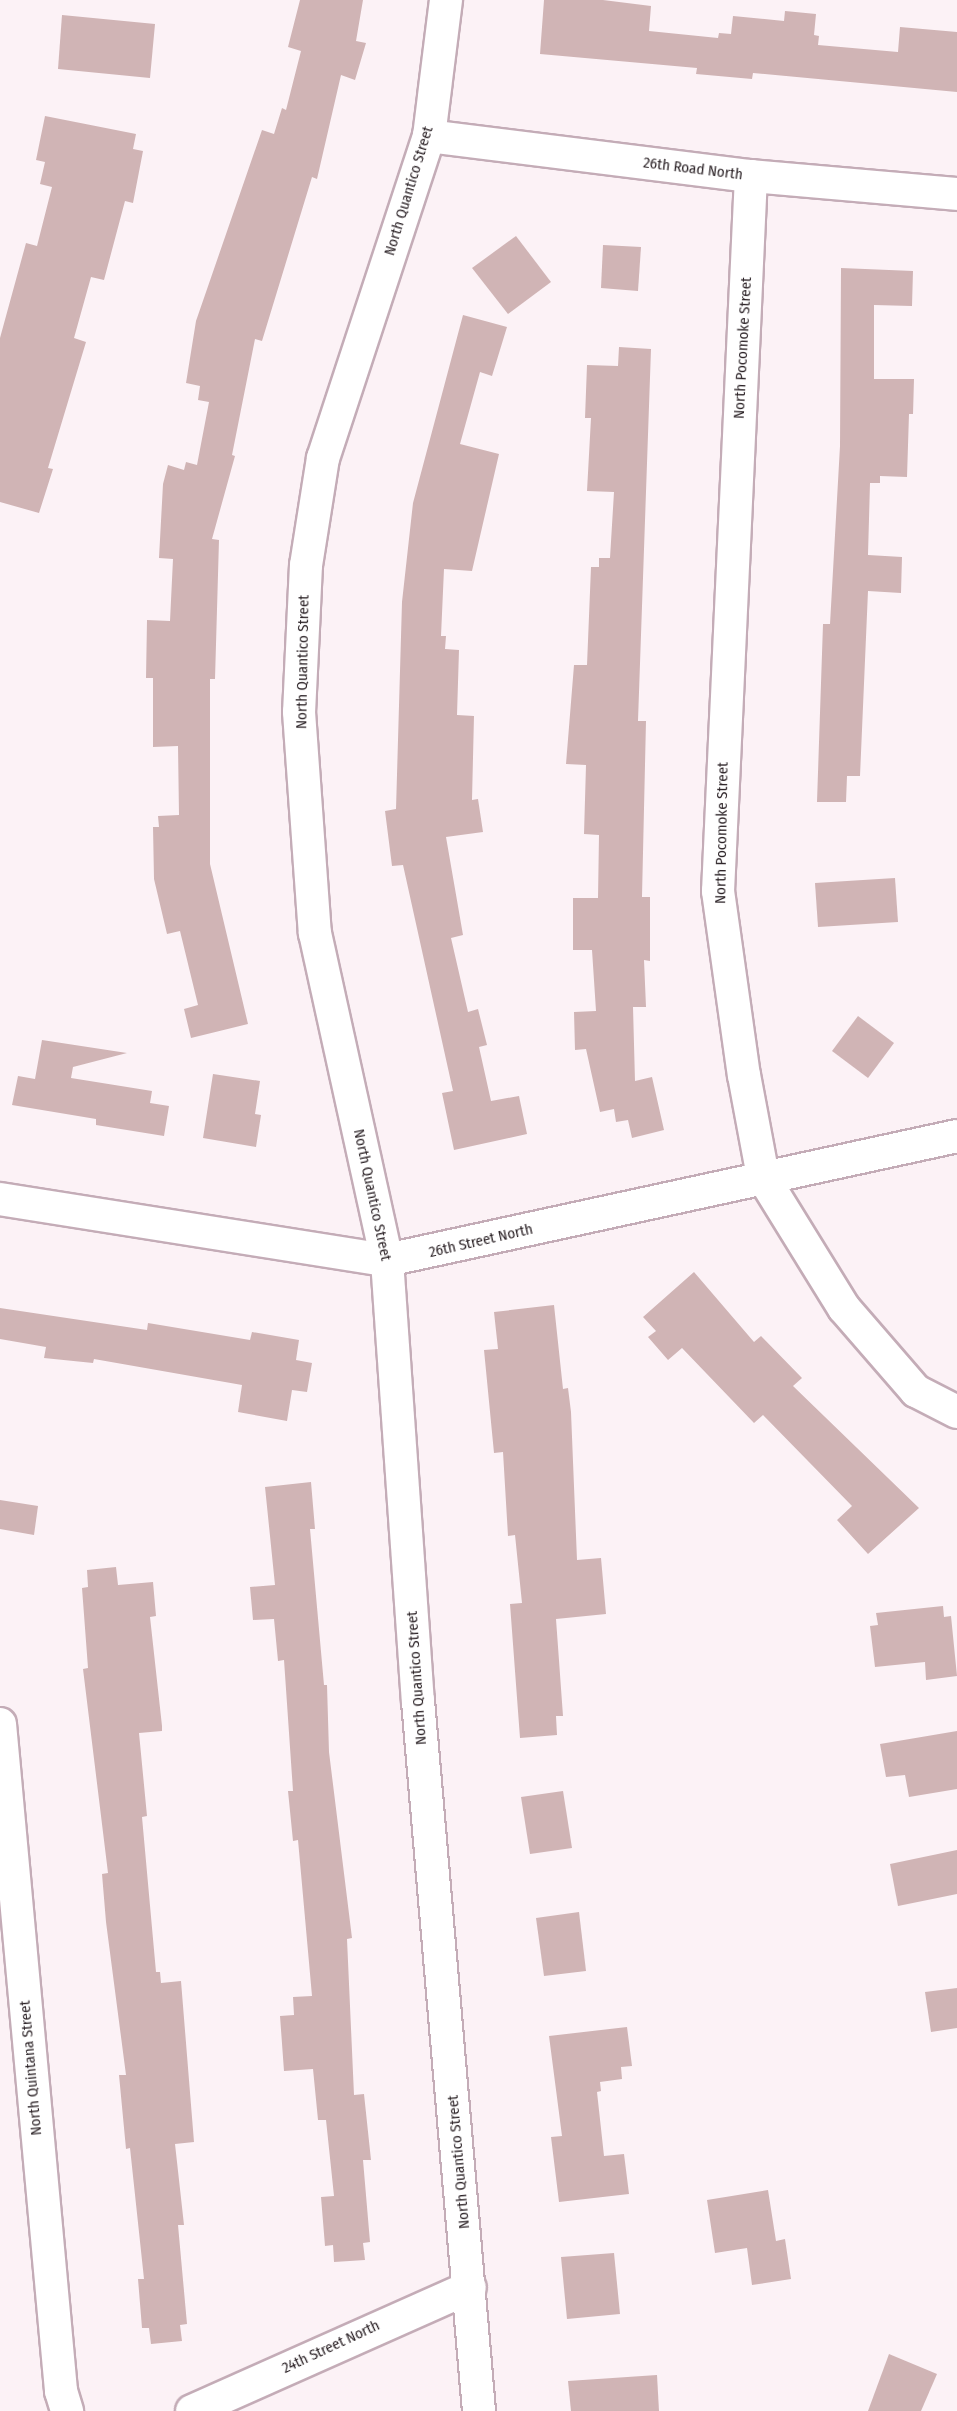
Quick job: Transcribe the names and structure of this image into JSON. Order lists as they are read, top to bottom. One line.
{"streets":{"street":["26th Road North","North Quantico Street","North Pocomoke Street","26th Street North","North Quintana Street","24th Street North"]},"crossings":[["26th Road North","North Quantico Street"],["26th Road North","North Pocomoke Street"],["North Quantico Street","26th Street North"],["North Quantico Street","24th Street North"],["North Pocomoke Street","26th Street North"]]}
